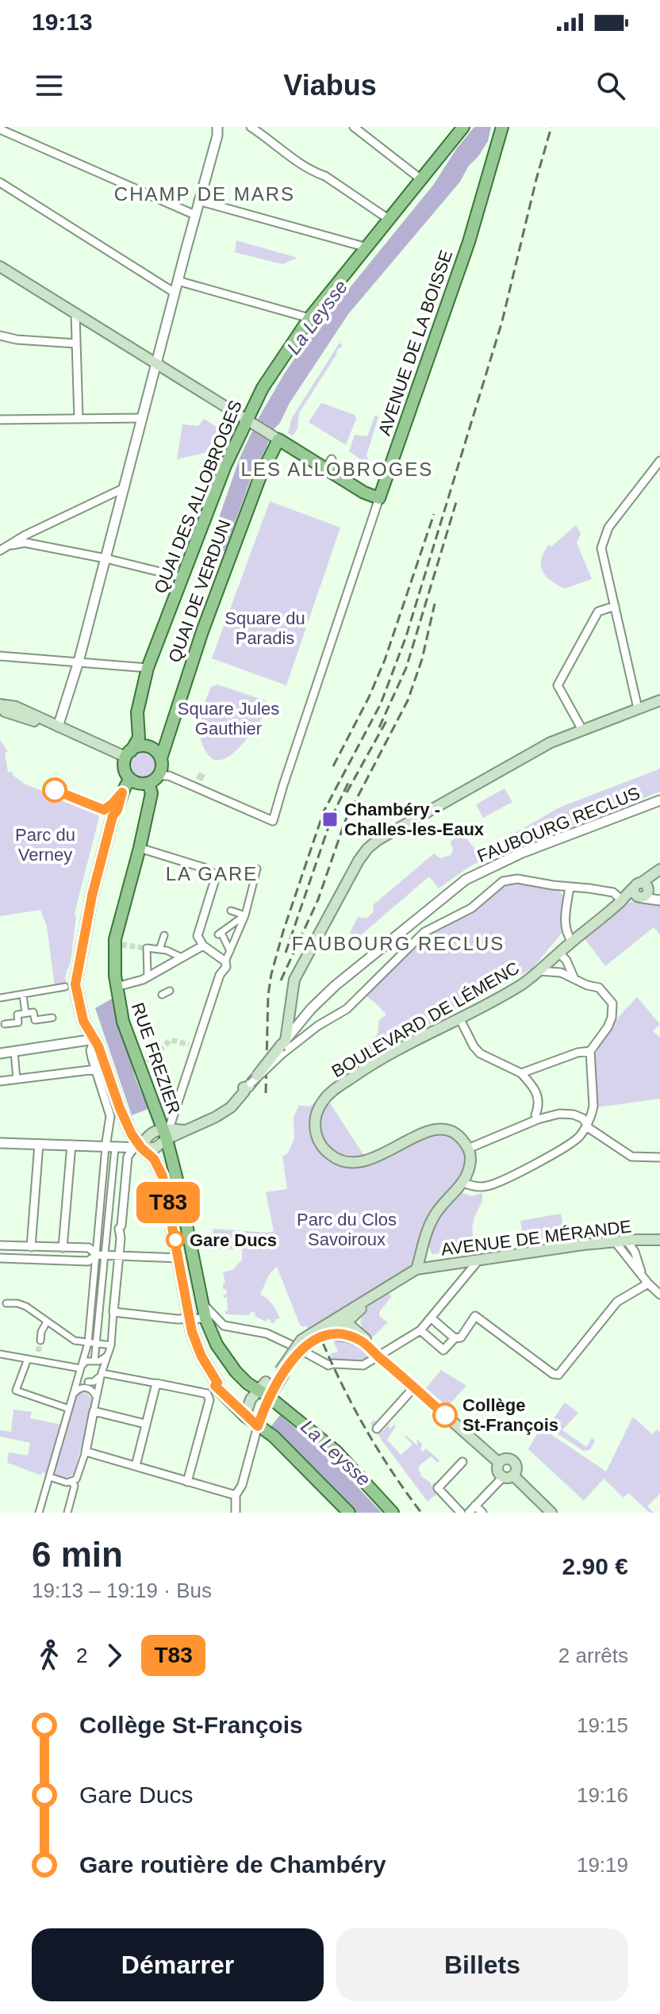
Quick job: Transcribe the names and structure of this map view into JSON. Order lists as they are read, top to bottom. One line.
{"streets":{"main road":["AVENUE DE LA BOISSE","QUAI DES ALLOBROGES","QUAI DE VERDUN","FAUBOURG RECLUS","BOULEVARD DE LÉMENC","RUE FREZIER","AVENUE DE MÉRANDE"]},"crossings":[["AVENUE DE LA BOISSE","QUAI DES ALLOBROGES"],["AVENUE DE LA BOISSE","QUAI DE VERDUN"],["AVENUE DE LA BOISSE","RUE FREZIER"],["QUAI DES ALLOBROGES","QUAI DE VERDUN"],["QUAI DES ALLOBROGES","RUE FREZIER"],["QUAI DE VERDUN","RUE FREZIER"],["FAUBOURG RECLUS","RUE FREZIER"]],"districts":["CHAMP DE MARS","LES ALLOBROGES","LA GARE","FAUBOURG RECLUS"],"water":["La Leysse"],"parks":["Square du Paradis","Square Jules Gauthier","Parc du Verney","Parc du Clos Savoiroux"],"places":{"transit":["Chambéry - Challes-les-Eaux"],"other":["Gare Ducs","Collège St-François"]},"lines":["bus line T83"],"page":{"status":"19:13","header":"Viabus","on_map":"T83","heading":["6 min","19:13 – 19:19 · Bus","2.90 €"],"legs":["2","T83","2 arrêts"],"list":[{"name":"Collège St-François","value":"19:15"},{"name":"Gare Ducs","value":"19:16"},{"name":"Gare routière de Chambéry","value":"19:19"}],"buttons":["Démarrer","Billets"]}}
